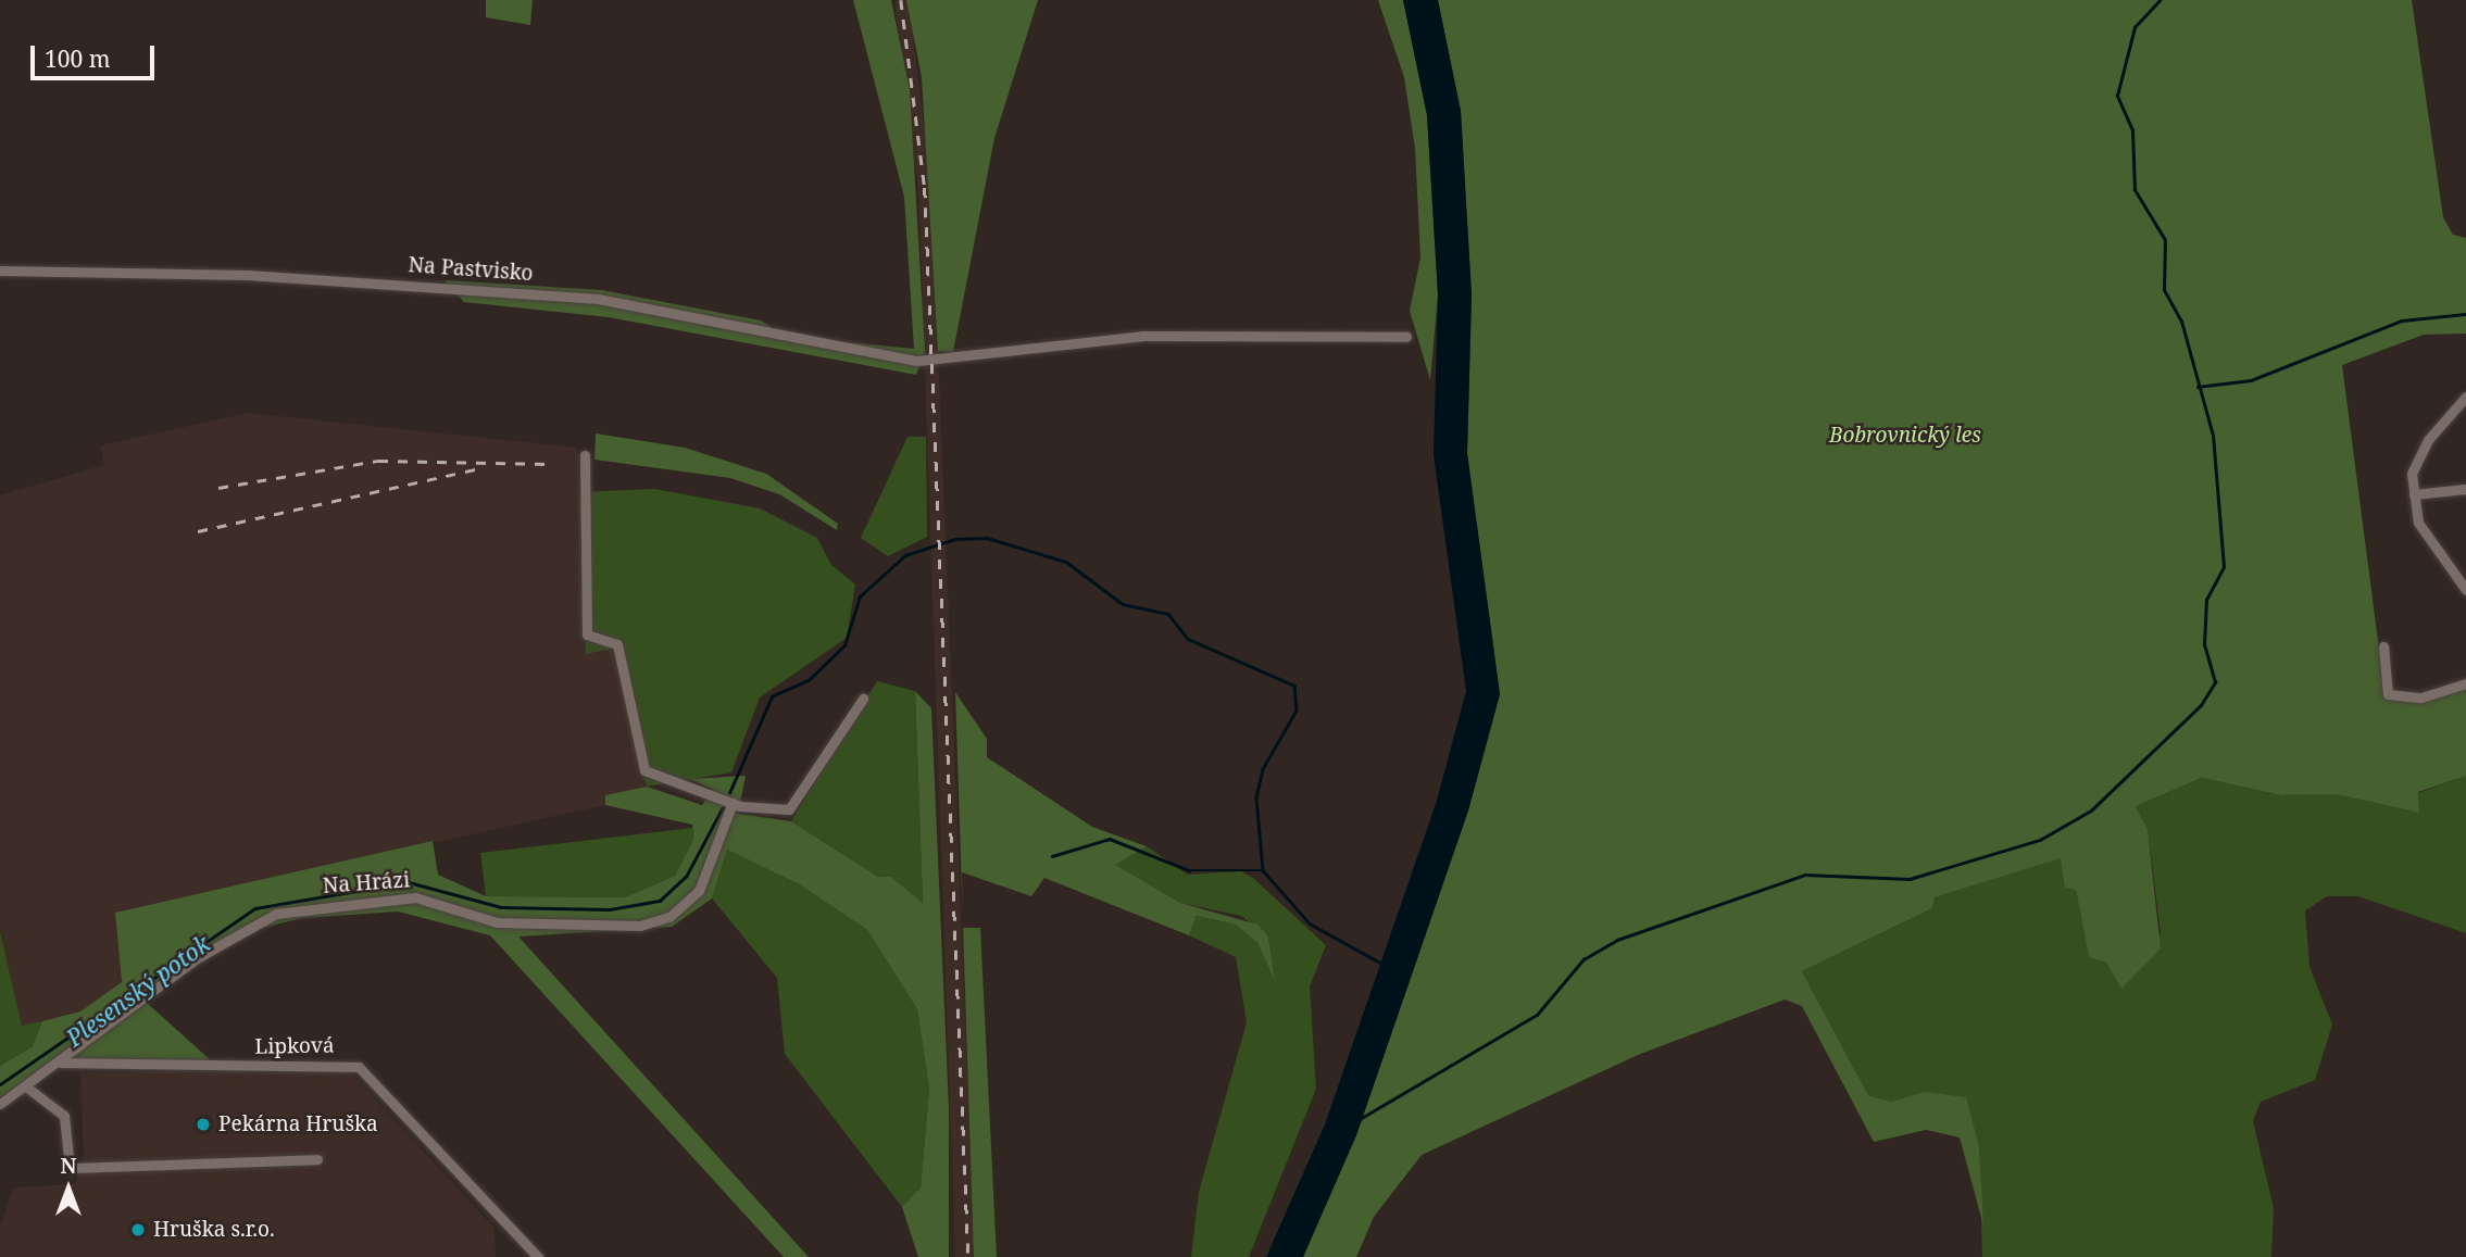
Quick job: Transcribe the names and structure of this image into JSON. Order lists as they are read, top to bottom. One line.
{"streets":{"street":["Na Pastvisko","Na Hrázi","Lipková"]},"crossings":[["Na Hrázi","Lipková"]],"water":["Plesenský potok"],"parks":["Bobrovnický les"],"places":["Pekárna Hruška","Hruška s.r.o."],"scale_bar":"100 m","north":"top"}
